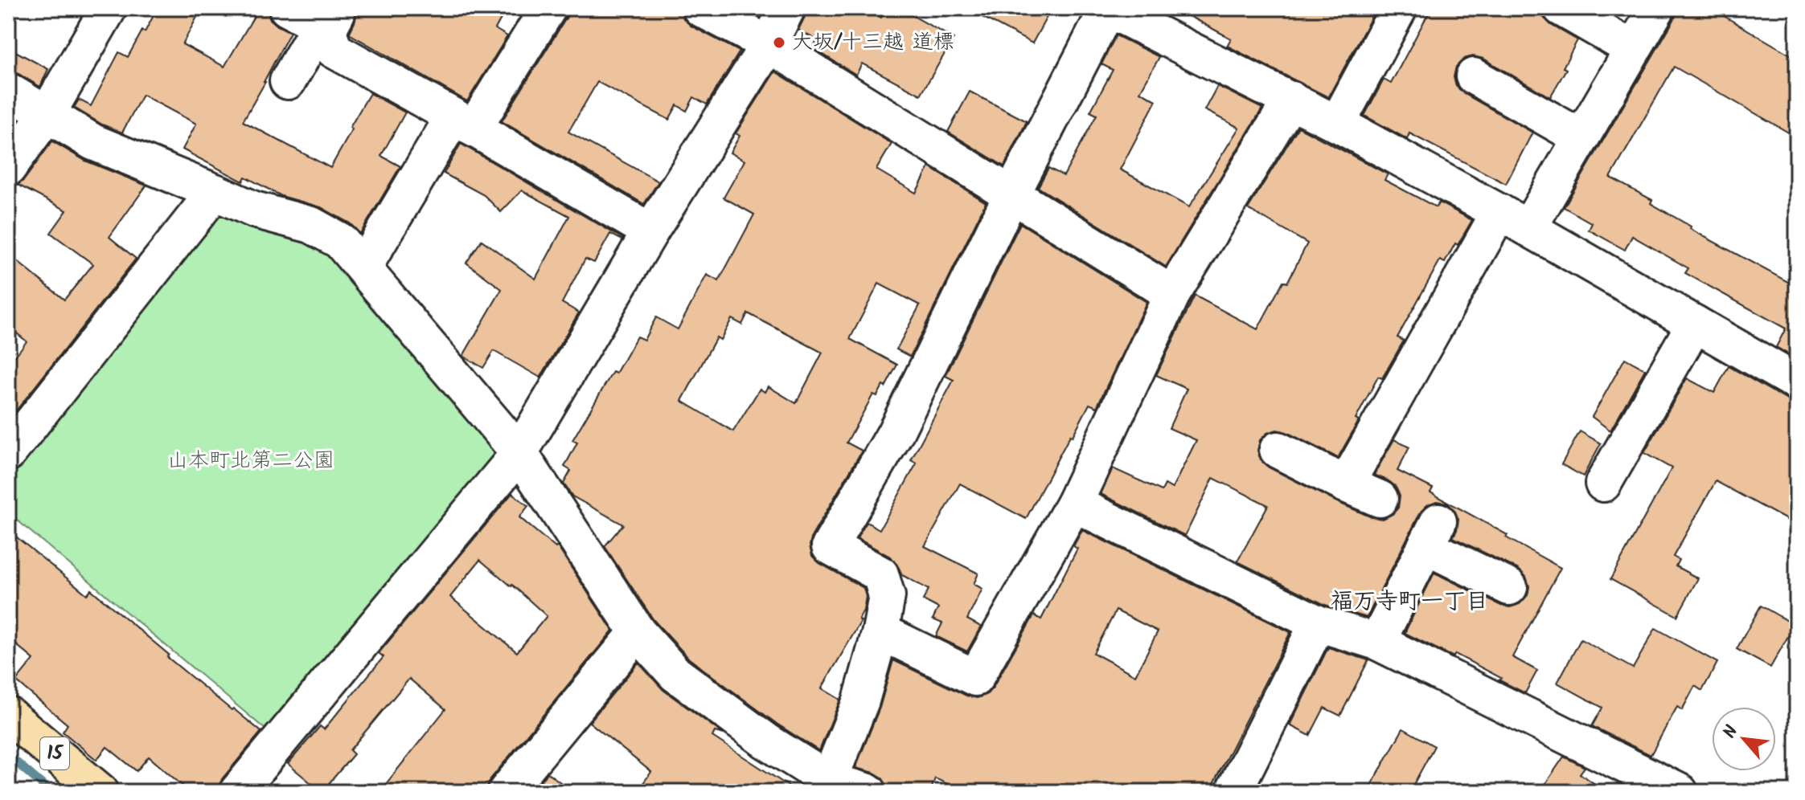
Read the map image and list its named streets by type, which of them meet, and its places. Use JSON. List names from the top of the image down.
{
  "streets": {
    "main road": ["15"]
  },
  "districts": ["福万寺町一丁目"],
  "parks": ["山本町北第二公園"],
  "places": ["大坂/十三越 道標"],
  "north": "top left"
}
